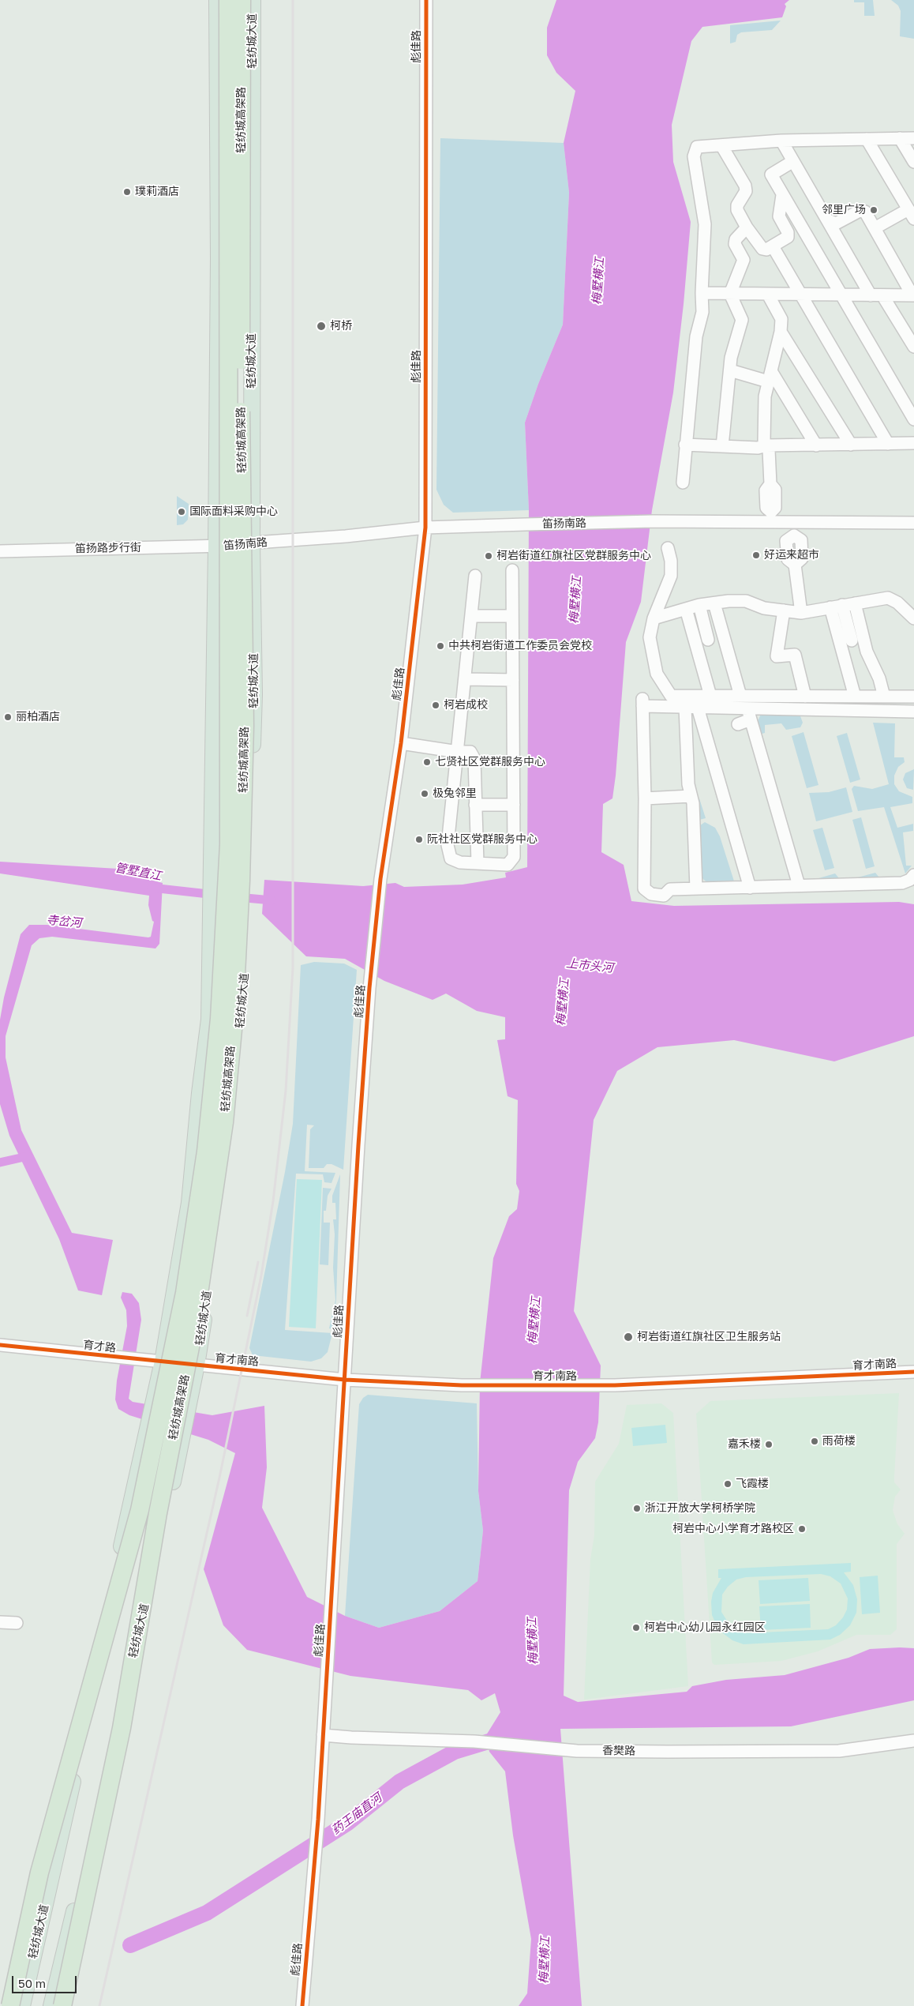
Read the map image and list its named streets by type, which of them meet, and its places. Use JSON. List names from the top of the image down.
{
  "streets": {
    "highway": ["轻纺城高架路"],
    "main road": ["轻纺城大道"],
    "street": [
      "彪佳路",
      "笛扬南路",
      "笛扬路步行街",
      "育才路",
      "育才南路",
      "香樊路"
    ]
  },
  "crossings": [
    ["轻纺城大道", "笛扬南路"],
    ["轻纺城大道", "笛扬路步行街"],
    ["轻纺城大道", "育才路"],
    ["轻纺城大道", "育才南路"],
    ["彪佳路", "笛扬南路"],
    ["彪佳路", "育才南路"],
    ["彪佳路", "香樊路"],
    ["笛扬南路", "笛扬路步行街"],
    ["育才路", "育才南路"]
  ],
  "water": [
    "梅墅横江",
    "管墅直江",
    "寺岔河",
    "上市头河",
    "药王庙直河"
  ],
  "places": [
    "璞莉酒店",
    "邻里广场",
    "柯桥",
    "国际面料采购中心",
    "好运来超市",
    "柯岩街道红旗社区党群服务中心",
    "中共柯岩街道工作委员会党校",
    "柯岩成校",
    "丽柏酒店",
    "七贤社区党群服务中心",
    "极兔邻里",
    "阮社社区党群服务中心",
    "柯岩街道红旗社区卫生服务站",
    "雨荷楼",
    "嘉禾楼",
    "飞霞楼",
    "浙江开放大学柯桥学院",
    "柯岩中心小学育才路校区",
    "柯岩中心幼儿园永红园区"
  ],
  "scale_bar": "50 m"
}
